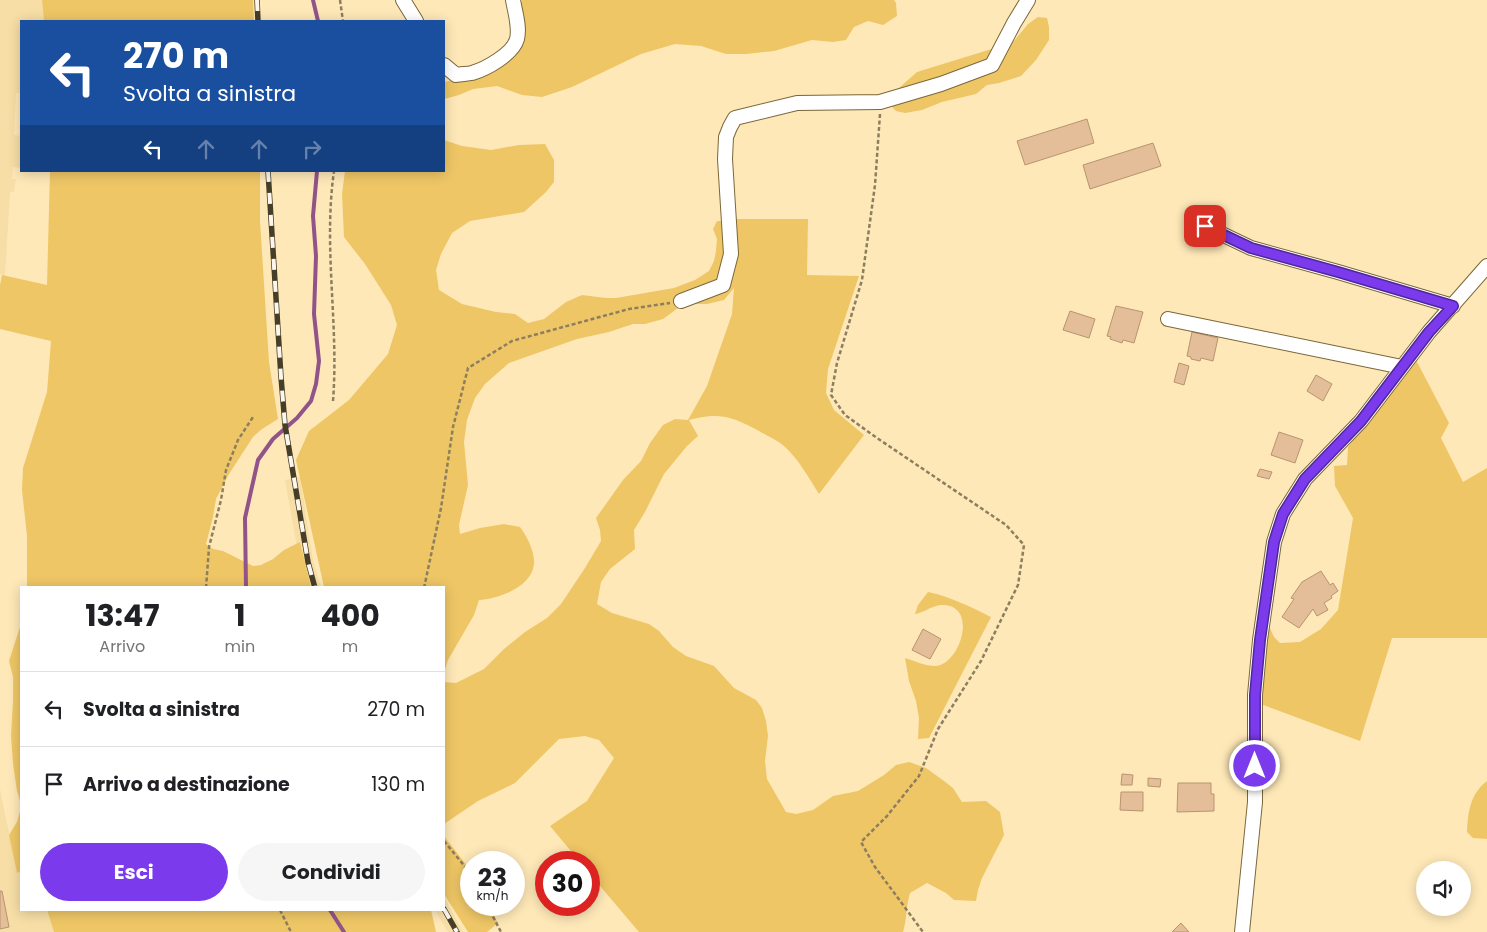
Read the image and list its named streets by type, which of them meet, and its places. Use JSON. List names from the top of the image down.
{
  "page": {
    "turn": ["270 m", "Svolta a sinistra"],
    "eta": [
      "13:47",
      "Arrivo",
      "1",
      "min",
      "400",
      "m"
    ],
    "list": [
      {
        "name": "Svolta a sinistra",
        "value": "270 m"
      },
      {
        "name": "Arrivo a destinazione",
        "value": "130 m"
      }
    ],
    "buttons": ["Esci", "Condividi"],
    "speed": "23 km/h",
    "limit": "30"
  }
}
